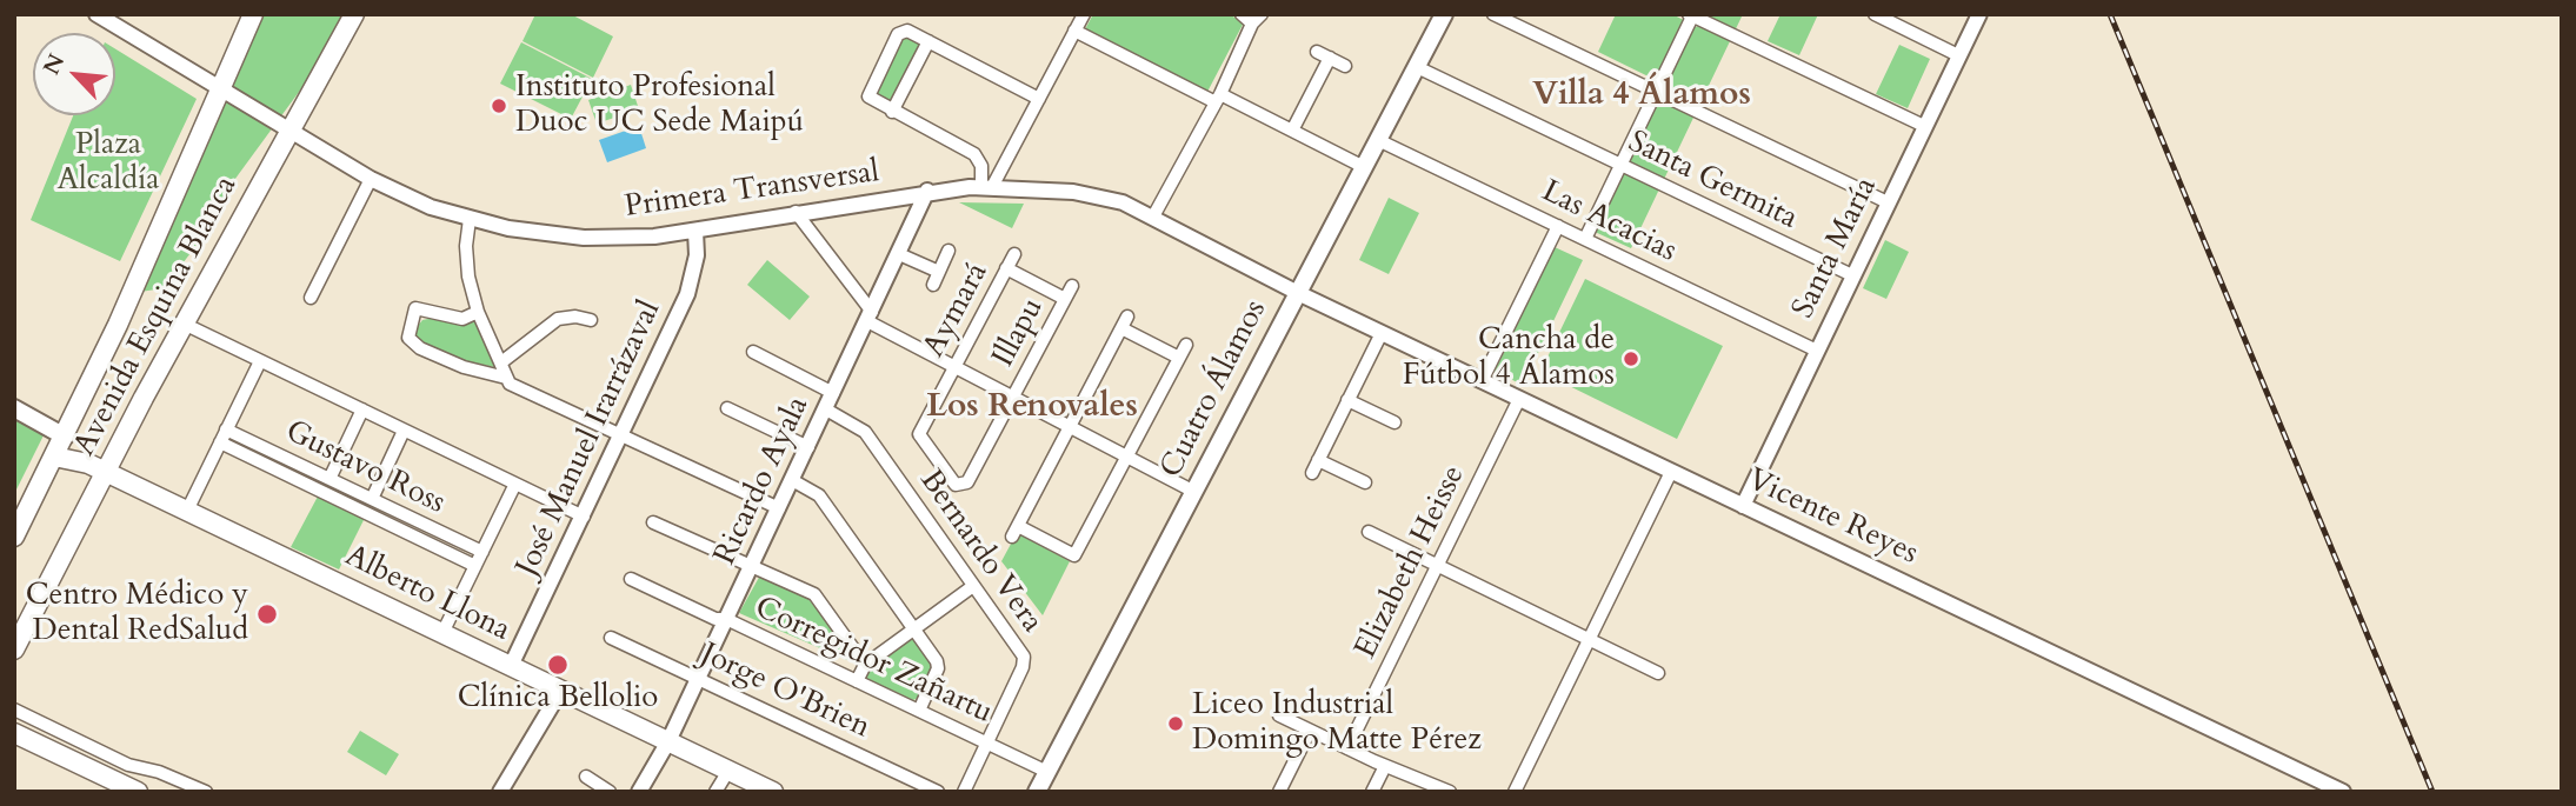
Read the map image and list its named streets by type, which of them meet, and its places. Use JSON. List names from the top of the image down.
{
  "streets": {
    "main road": ["Avenida Esquina Blanca", "Cuatro Álamos", "Alberto Llona"],
    "street": [
      "Santa Germita",
      "Primera Transversal",
      "Las Acacias",
      "Santa María",
      "Aymará",
      "Illapu",
      "José Manuel Irarrázaval",
      "Gustavo Ross",
      "Ricardo Ayala",
      "Vicente Reyes",
      "Bernardo Vera",
      "Elizabeth Heisse",
      "Corregidor Zañartu",
      "Jorge O'Brien"
    ]
  },
  "crossings": [
    ["Santa Germita", "Santa María"],
    ["Santa Germita", "Cuatro Álamos"],
    ["Primera Transversal", "Avenida Esquina Blanca"],
    ["Primera Transversal", "Cuatro Álamos"],
    ["Primera Transversal", "José Manuel Irarrázaval"],
    ["Primera Transversal", "Ricardo Ayala"],
    ["Primera Transversal", "Vicente Reyes"],
    ["Las Acacias", "Santa María"],
    ["Las Acacias", "Cuatro Álamos"],
    ["Santa María", "Vicente Reyes"],
    ["Aymará", "Illapu"],
    ["Avenida Esquina Blanca", "Alberto Llona"],
    ["Cuatro Álamos", "Vicente Reyes"],
    ["Cuatro Álamos", "Corregidor Zañartu"],
    ["José Manuel Irarrázaval", "Alberto Llona"],
    ["Ricardo Ayala", "Bernardo Vera"],
    ["Ricardo Ayala", "Alberto Llona"],
    ["Ricardo Ayala", "Corregidor Zañartu"],
    ["Ricardo Ayala", "Jorge O'Brien"],
    ["Vicente Reyes", "Elizabeth Heisse"],
    ["Bernardo Vera", "Corregidor Zañartu"]
  ],
  "districts": ["Villa 4 Álamos", "Los Renovales"],
  "parks": ["Plaza Alcaldía"],
  "places": [
    "Instituto Profesional Duoc UC Sede Maipú",
    "Cancha de Fútbol 4 Álamos",
    "Centro Médico y Dental RedSalud",
    "Clínica Bellolio",
    "Liceo Industrial Domingo Matte Pérez"
  ],
  "north": "top left"
}
